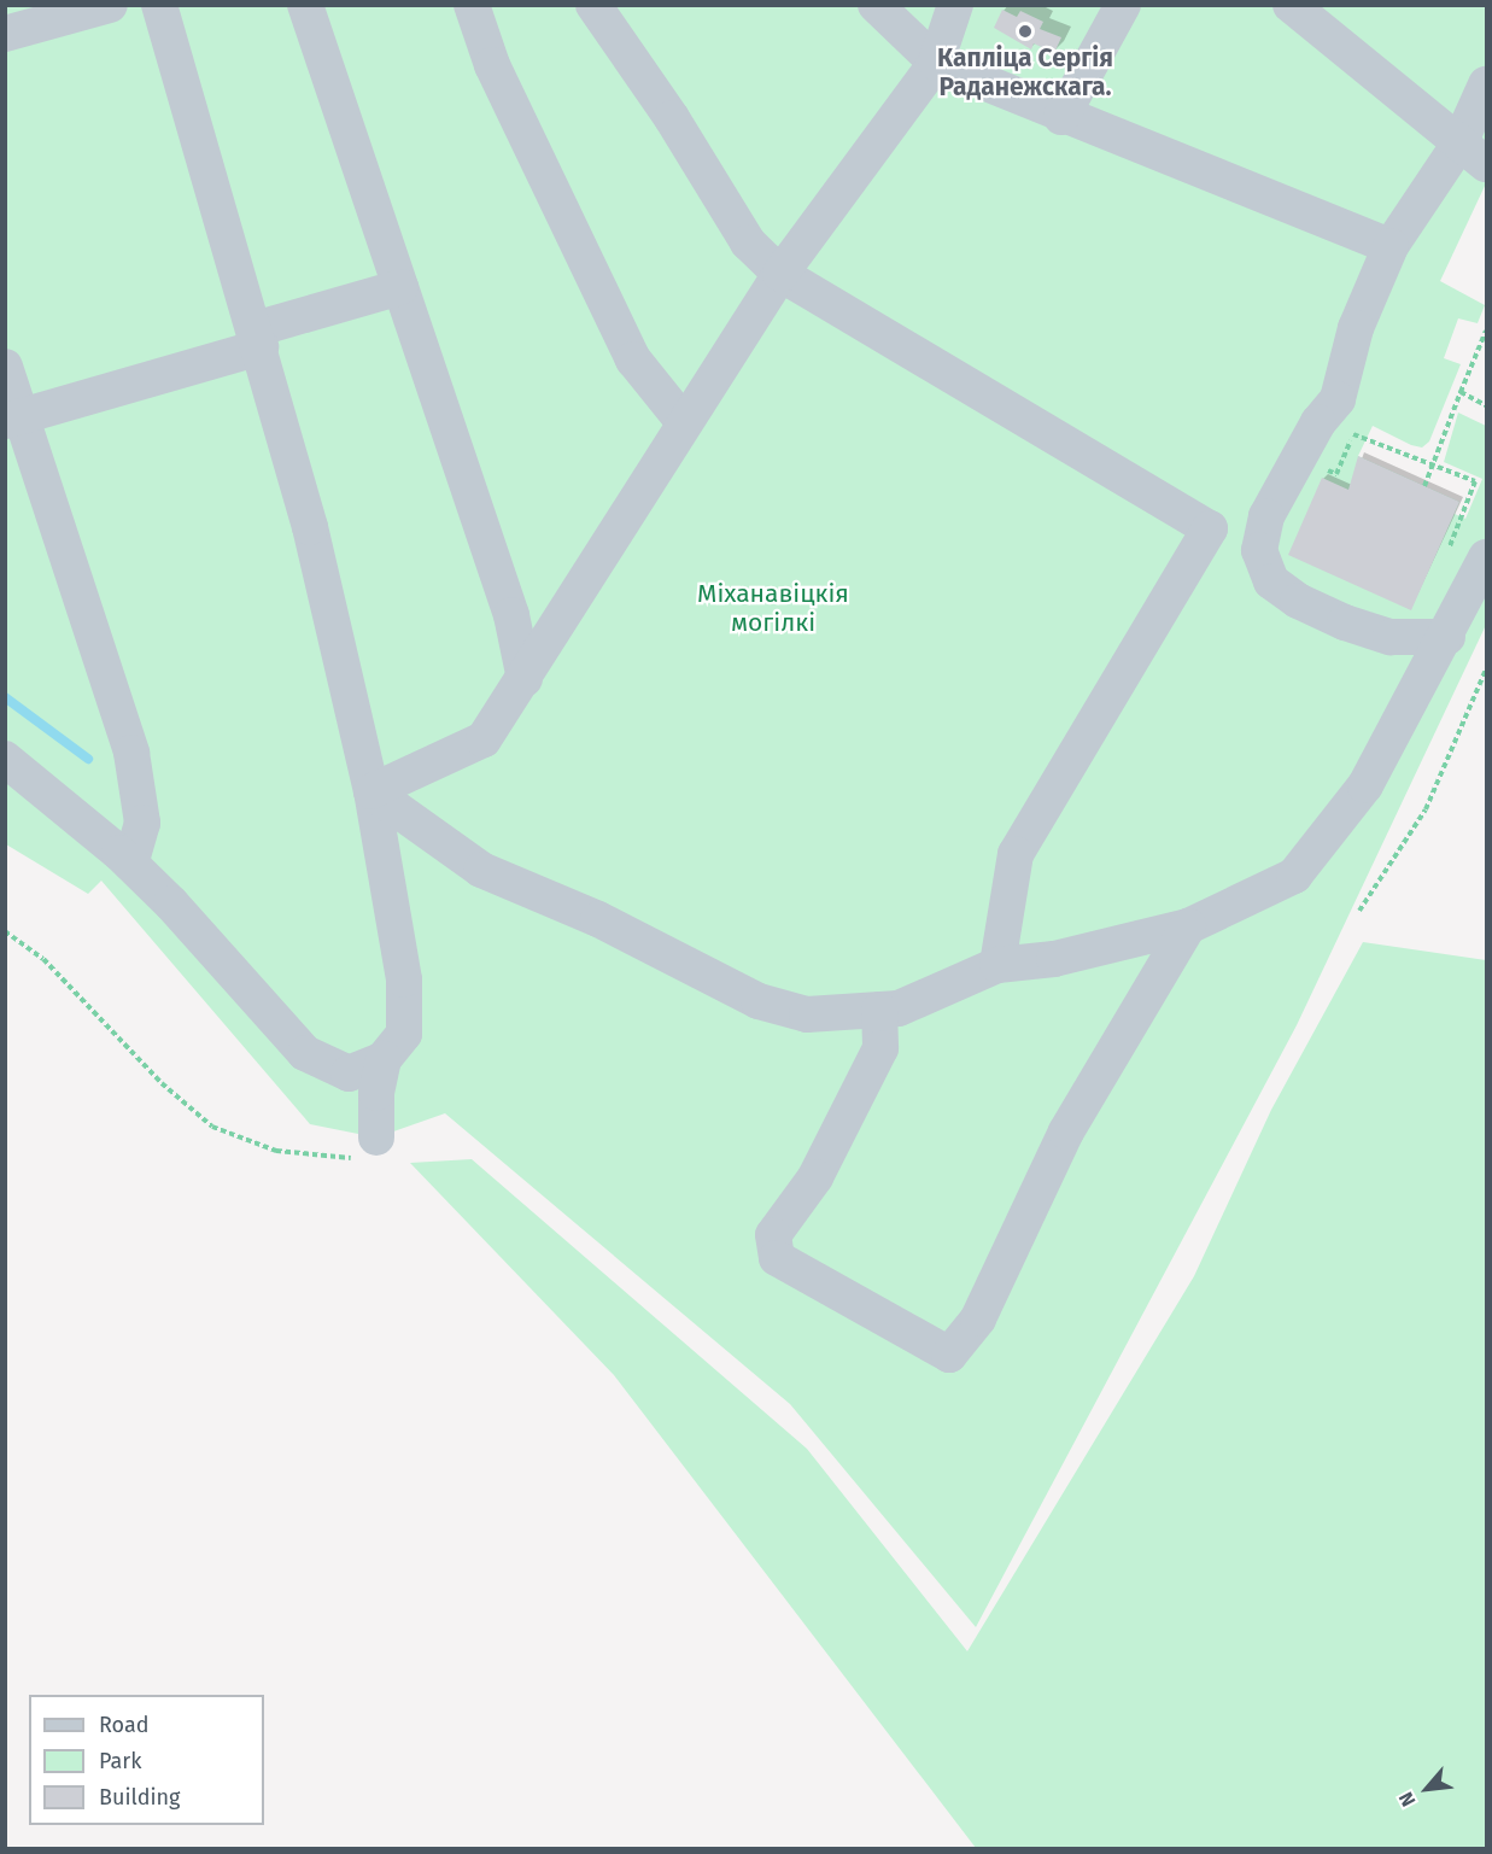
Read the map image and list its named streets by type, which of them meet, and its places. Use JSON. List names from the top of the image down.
{
  "parks": ["Міханавіцкія могілкі"],
  "places": ["Капліца Сергія Раданежскага."],
  "legend": ["Road", "Park", "Building"],
  "north": "bottom left"
}
